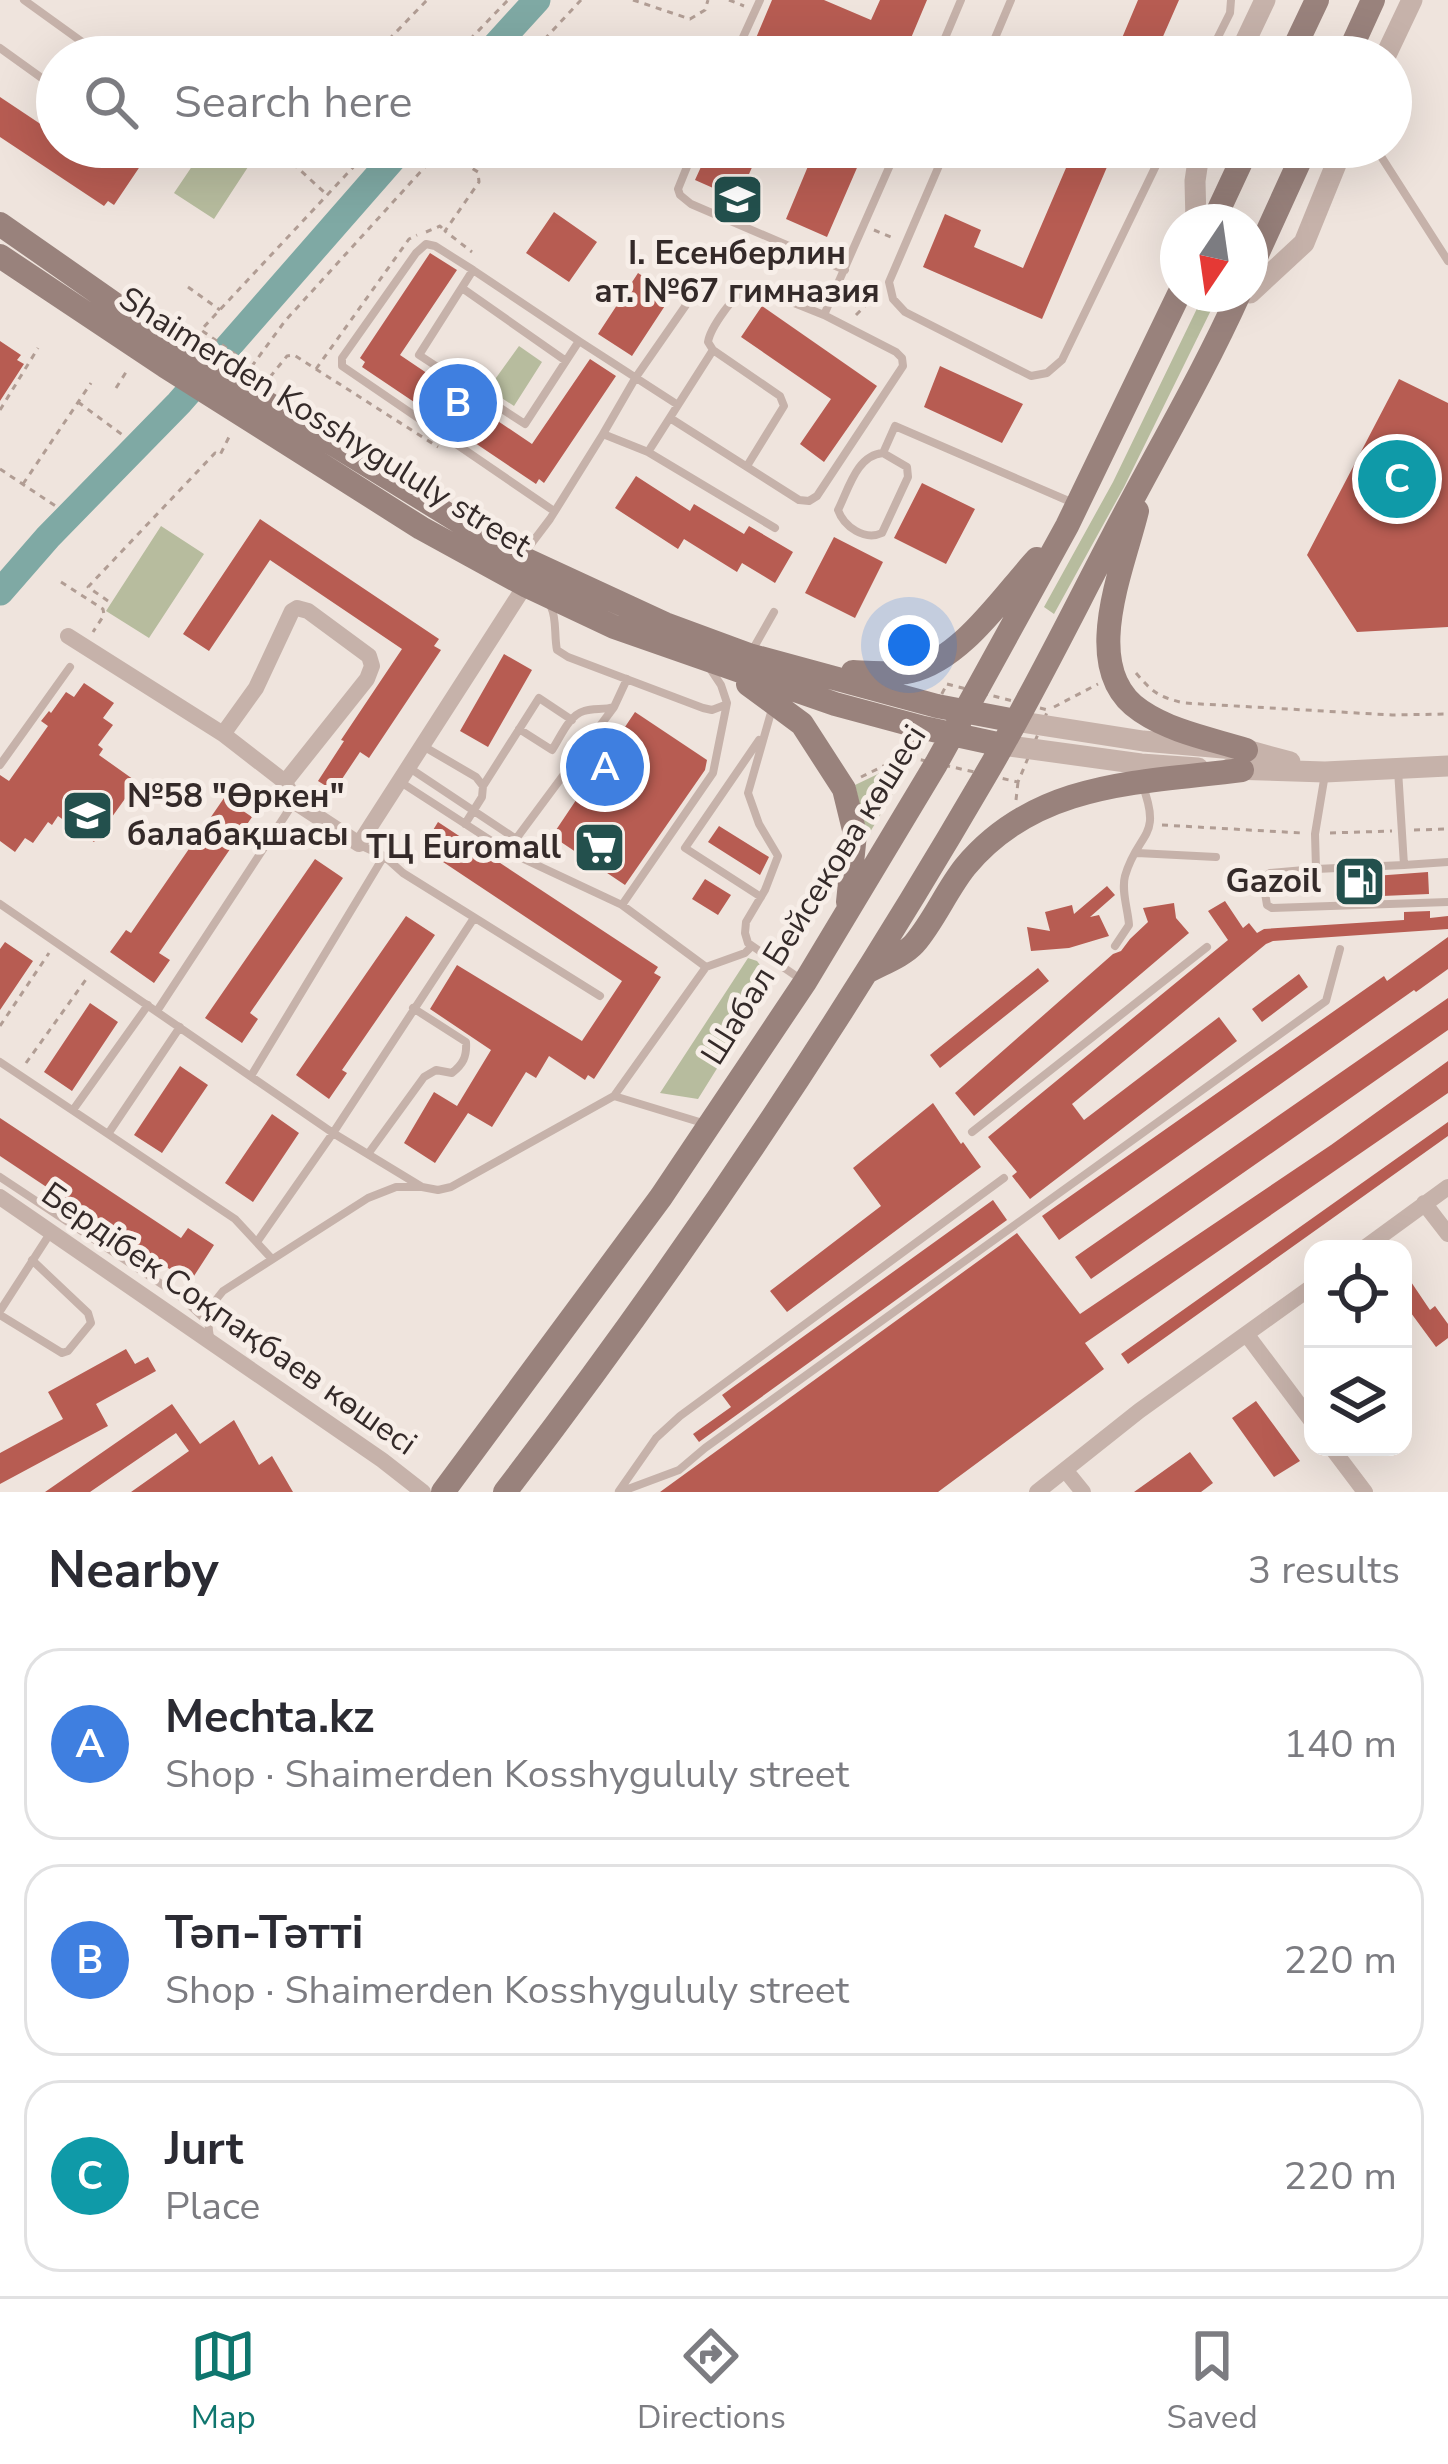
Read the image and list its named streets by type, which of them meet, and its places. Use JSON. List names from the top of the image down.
{
  "streets": {
    "main road": ["Shaimerden Kosshygululy street", "Шабал Бейсекова көшесі"],
    "street": ["Бердібек Соқпақбаев көшесі"]
  },
  "crossings": [
    ["Shaimerden Kosshygululy street", "Шабал Бейсекова көшесі"]
  ],
  "places": {
    "school or university": ["І. Есенберлин ат. №67 гимназия", "№58 \"Өркен\" балабақшасы"],
    "supermarket": ["ТЦ Euromall"],
    "fuel station": ["Gazoil"]
  },
  "north": "bottom",
  "page": {
    "search": "Search here",
    "pins": ["B", "C", "A"],
    "heading": ["Nearby", "3 results"],
    "list": [
      {
        "mark": "A",
        "name": "Mechta.kz",
        "note": "Shop · Shaimerden Kosshygululy street",
        "value": "140 m"
      },
      {
        "mark": "B",
        "name": "Тәп-Тәтті",
        "note": "Shop · Shaimerden Kosshygululy street",
        "value": "220 m"
      },
      {
        "mark": "C",
        "name": "Jurt",
        "note": "Place",
        "value": "220 m"
      }
    ],
    "nav": ["Map", "Directions", "Saved"]
  }
}
